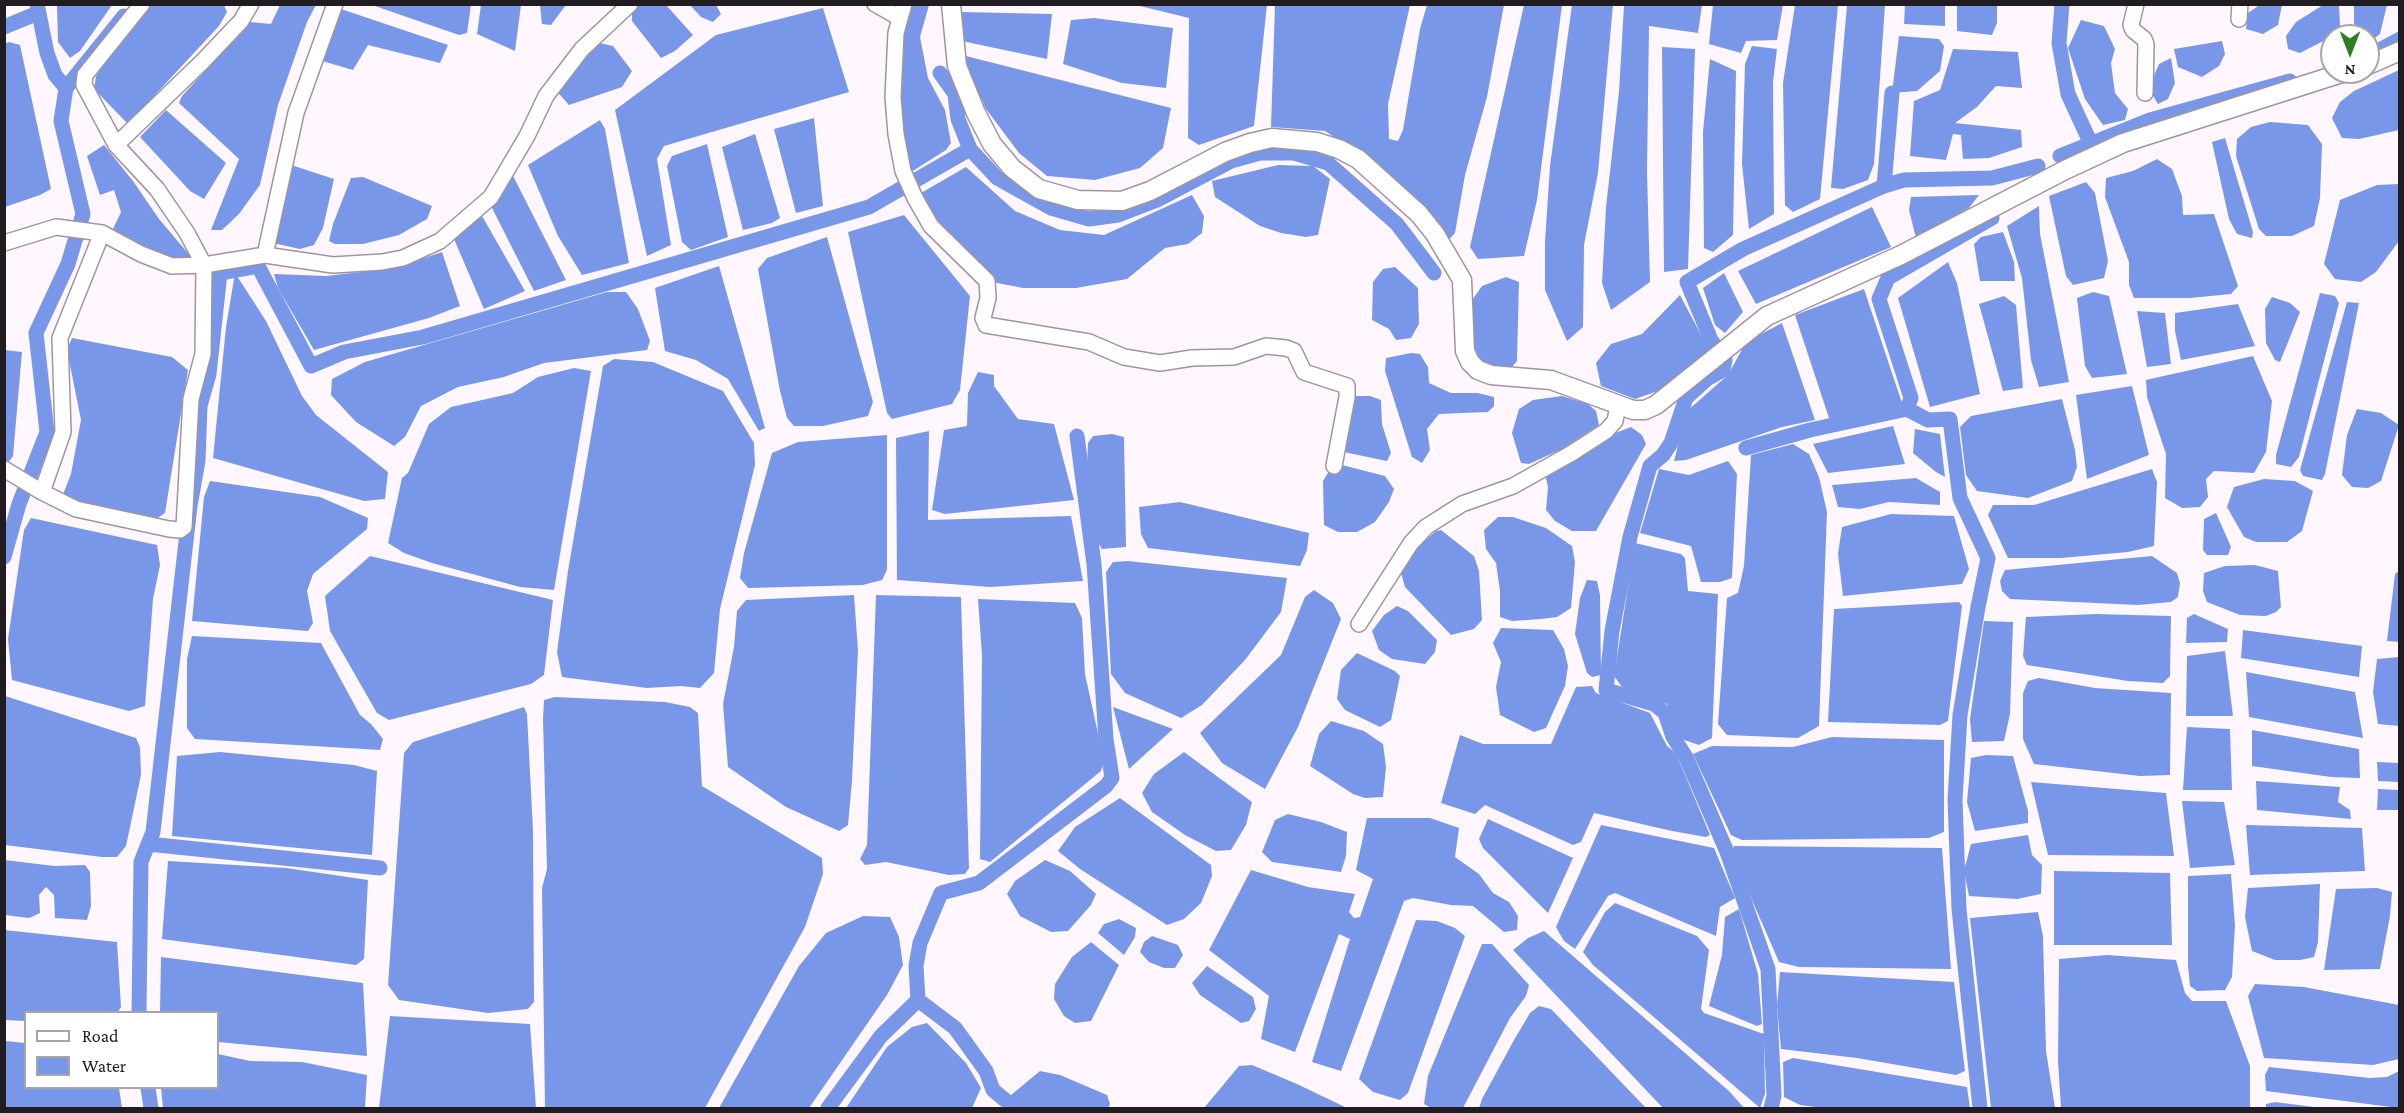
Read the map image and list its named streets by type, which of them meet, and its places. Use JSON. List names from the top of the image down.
{
  "legend": ["Road", "Water"],
  "north": "bottom"
}
